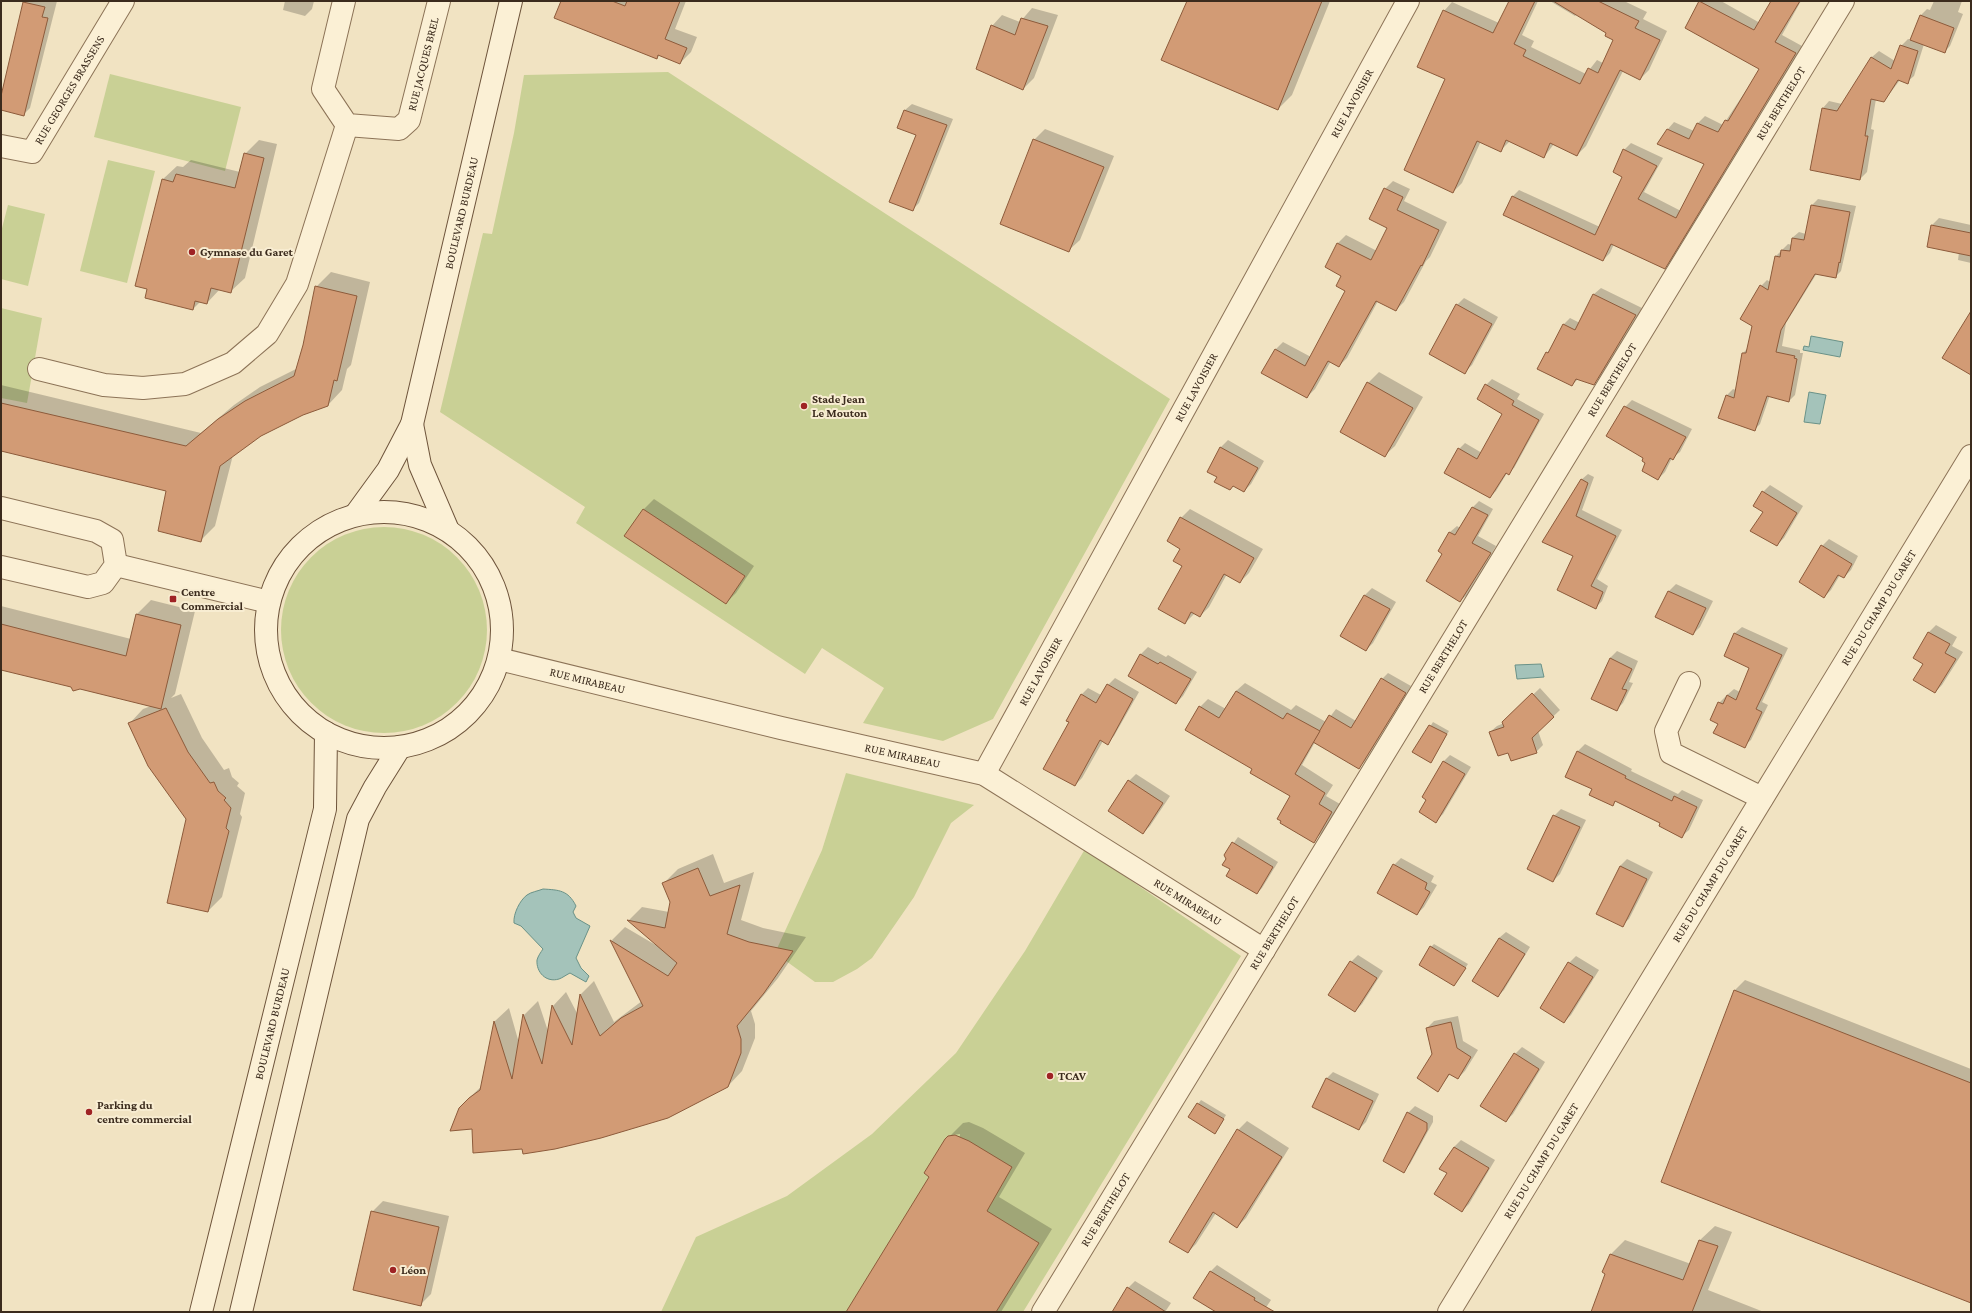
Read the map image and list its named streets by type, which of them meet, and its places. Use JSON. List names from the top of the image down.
{
  "streets": {
    "street": [
      "RUE JACQUES BREL",
      "RUE GEORGES BRASSENS",
      "RUE LAVOISIER",
      "RUE BERTHELOT",
      "BOULEVARD BURDEAU",
      "RUE DU CHAMP DU GARET",
      "RUE MIRABEAU"
    ]
  },
  "crossings": [
    ["RUE LAVOISIER", "RUE MIRABEAU"],
    ["RUE BERTHELOT", "RUE MIRABEAU"]
  ],
  "places": {
    "other": [
      "Gymnase du Garet",
      "Stade Jean Le Mouton",
      "TCAV",
      "Parking du centre commercial",
      "Léon"
    ],
    "transit": ["Centre Commercial"]
  }
}
